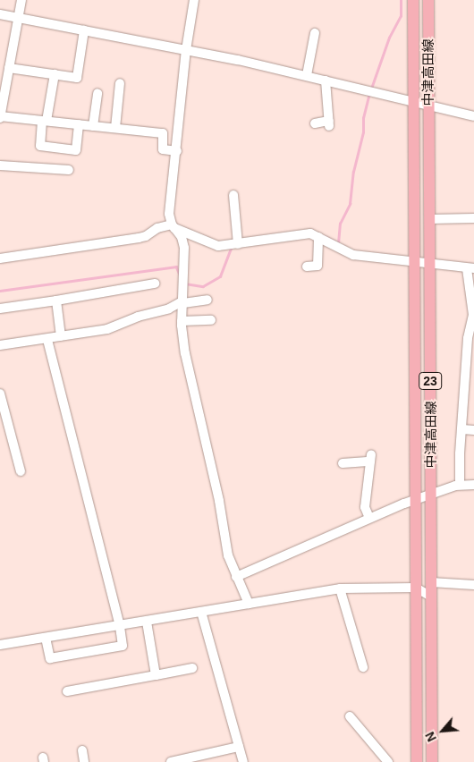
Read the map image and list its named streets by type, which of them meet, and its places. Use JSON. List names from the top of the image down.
{
  "streets": {
    "main road": ["中津高田線", "23"]
  },
  "north": "bottom left"
}
